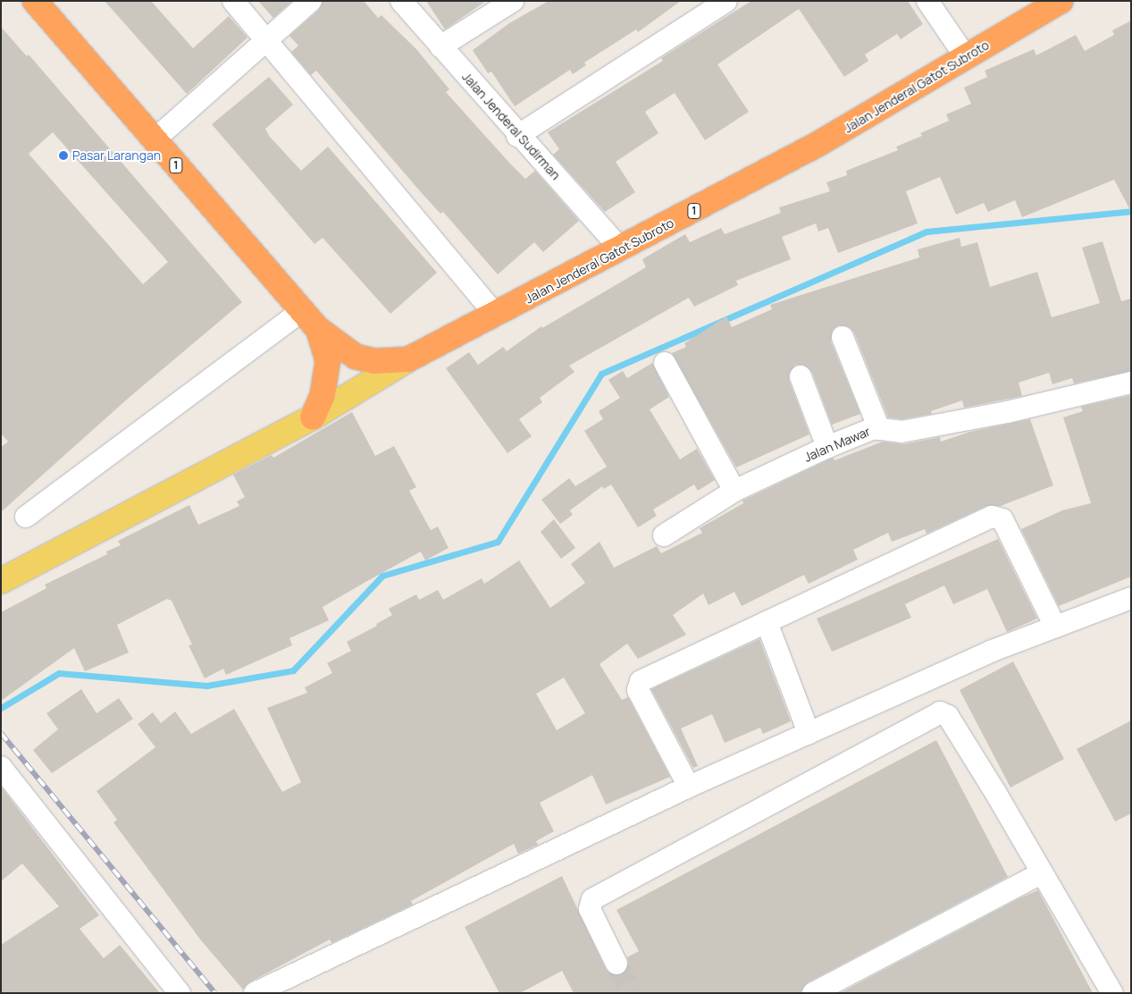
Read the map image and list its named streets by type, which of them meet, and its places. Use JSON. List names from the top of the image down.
{
  "streets": {
    "highway": ["Jalan Jenderal Gatot Subroto", "1"],
    "street": ["Jalan Jenderal Sudirman", "Jalan Mawar"]
  },
  "crossings": [
    ["Jalan Jenderal Gatot Subroto", "Jalan Jenderal Sudirman"],
    ["Jalan Jenderal Gatot Subroto", "1"]
  ],
  "places": ["Pasar Larangan"]
}
